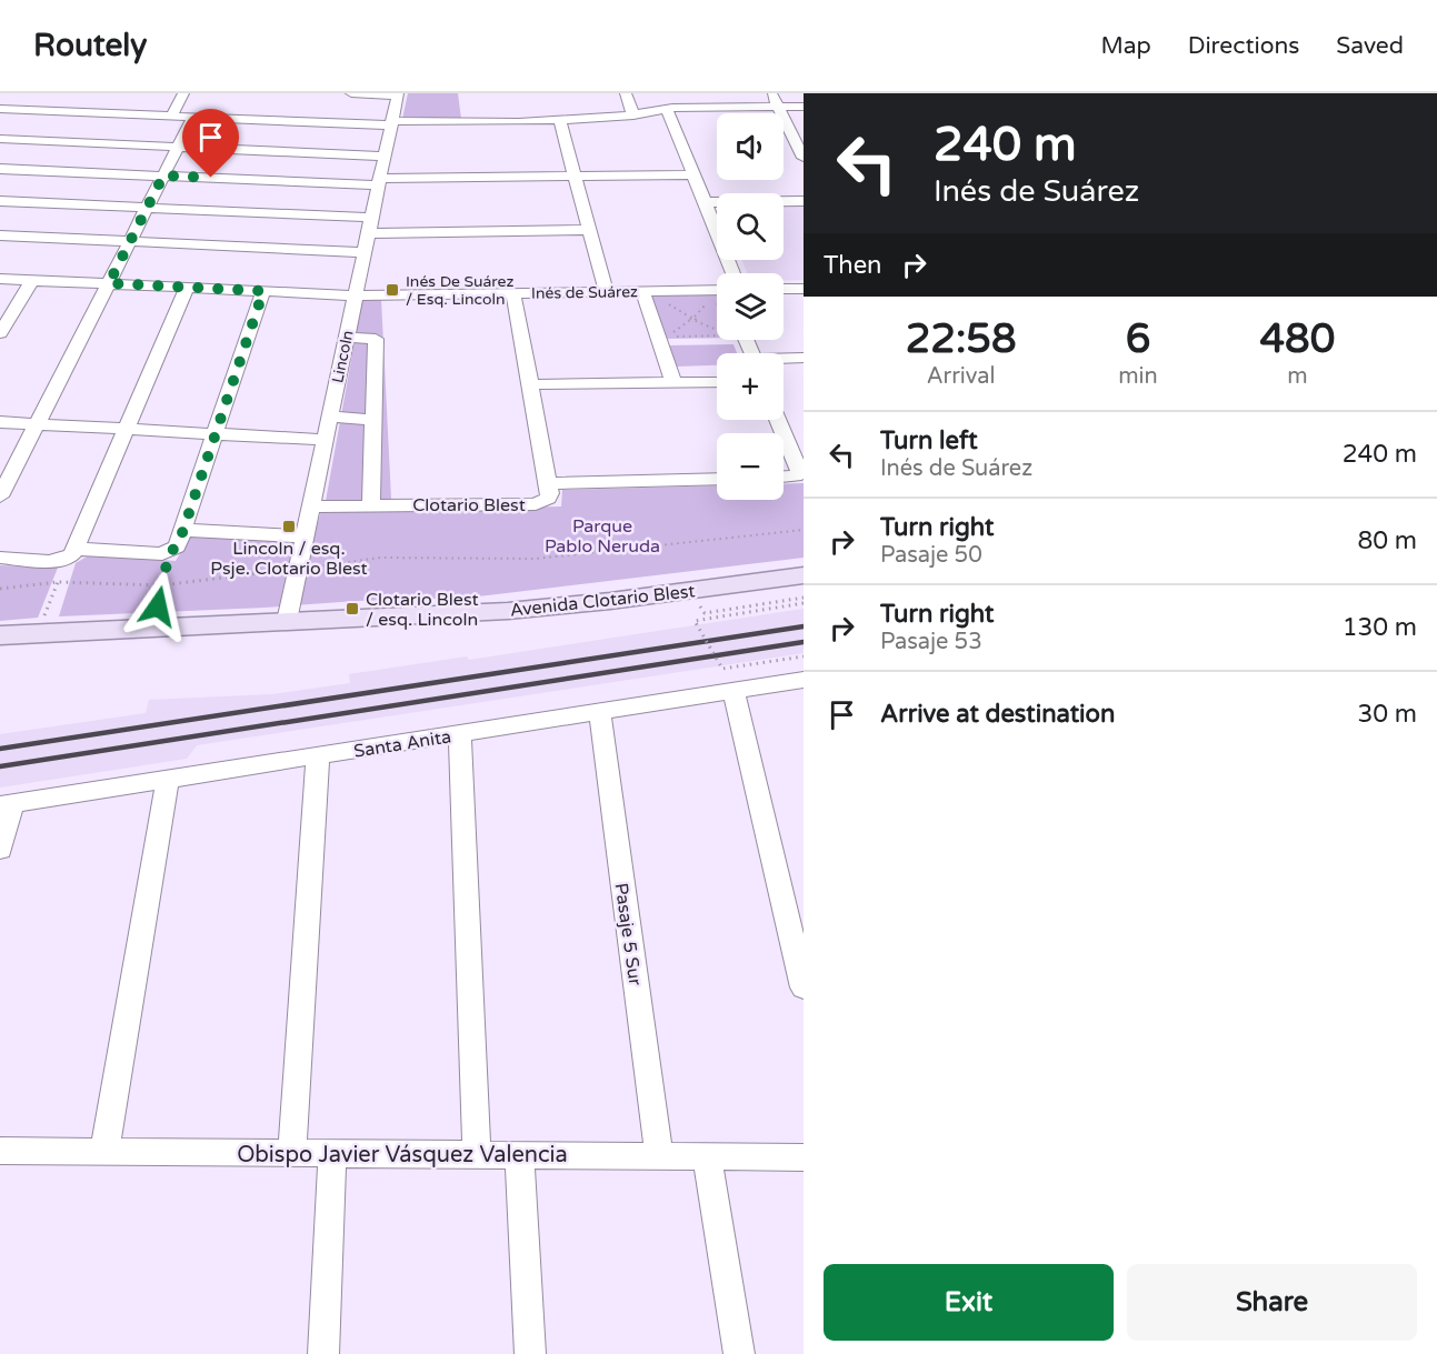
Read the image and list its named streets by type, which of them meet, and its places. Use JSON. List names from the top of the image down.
{
  "streets": {
    "main road": ["Avenida Clotario Blest"],
    "street": [
      "Inés de Suárez",
      "Lincoln",
      "Clotario Blest",
      "Santa Anita",
      "Pasaje 5 Sur",
      "Obispo Javier Vásquez Valencia"
    ]
  },
  "crossings": [
    ["Inés de Suárez", "Lincoln"],
    ["Lincoln", "Clotario Blest"],
    ["Lincoln", "Avenida Clotario Blest"],
    ["Santa Anita", "Pasaje 5 Sur"],
    ["Pasaje 5 Sur", "Obispo Javier Vásquez Valencia"]
  ],
  "parks": ["Parque Pablo Neruda"],
  "places": {
    "transit": ["Inés De Suárez / Esq. Lincoln", "Lincoln / esq. Psje. Clotario Blest", "Clotario Blest / esq. Lincoln"]
  },
  "page": {
    "header": "Routely",
    "nav": ["Map", "Directions", "Saved"],
    "turn": ["240 m", "Inés de Suárez"],
    "map_buttons": ["+", "−"],
    "then": "Then",
    "eta": [
      "22:58",
      "Arrival",
      "6",
      "min",
      "480",
      "m"
    ],
    "list": [
      {
        "name": "Turn left",
        "note": "Inés de Suárez",
        "value": "240 m"
      },
      {
        "name": "Turn right",
        "note": "Pasaje 50",
        "value": "80 m"
      },
      {
        "name": "Turn right",
        "note": "Pasaje 53",
        "value": "130 m"
      },
      {
        "name": "Arrive at destination",
        "value": "30 m"
      }
    ],
    "buttons": ["Exit", "Share"]
  }
}
